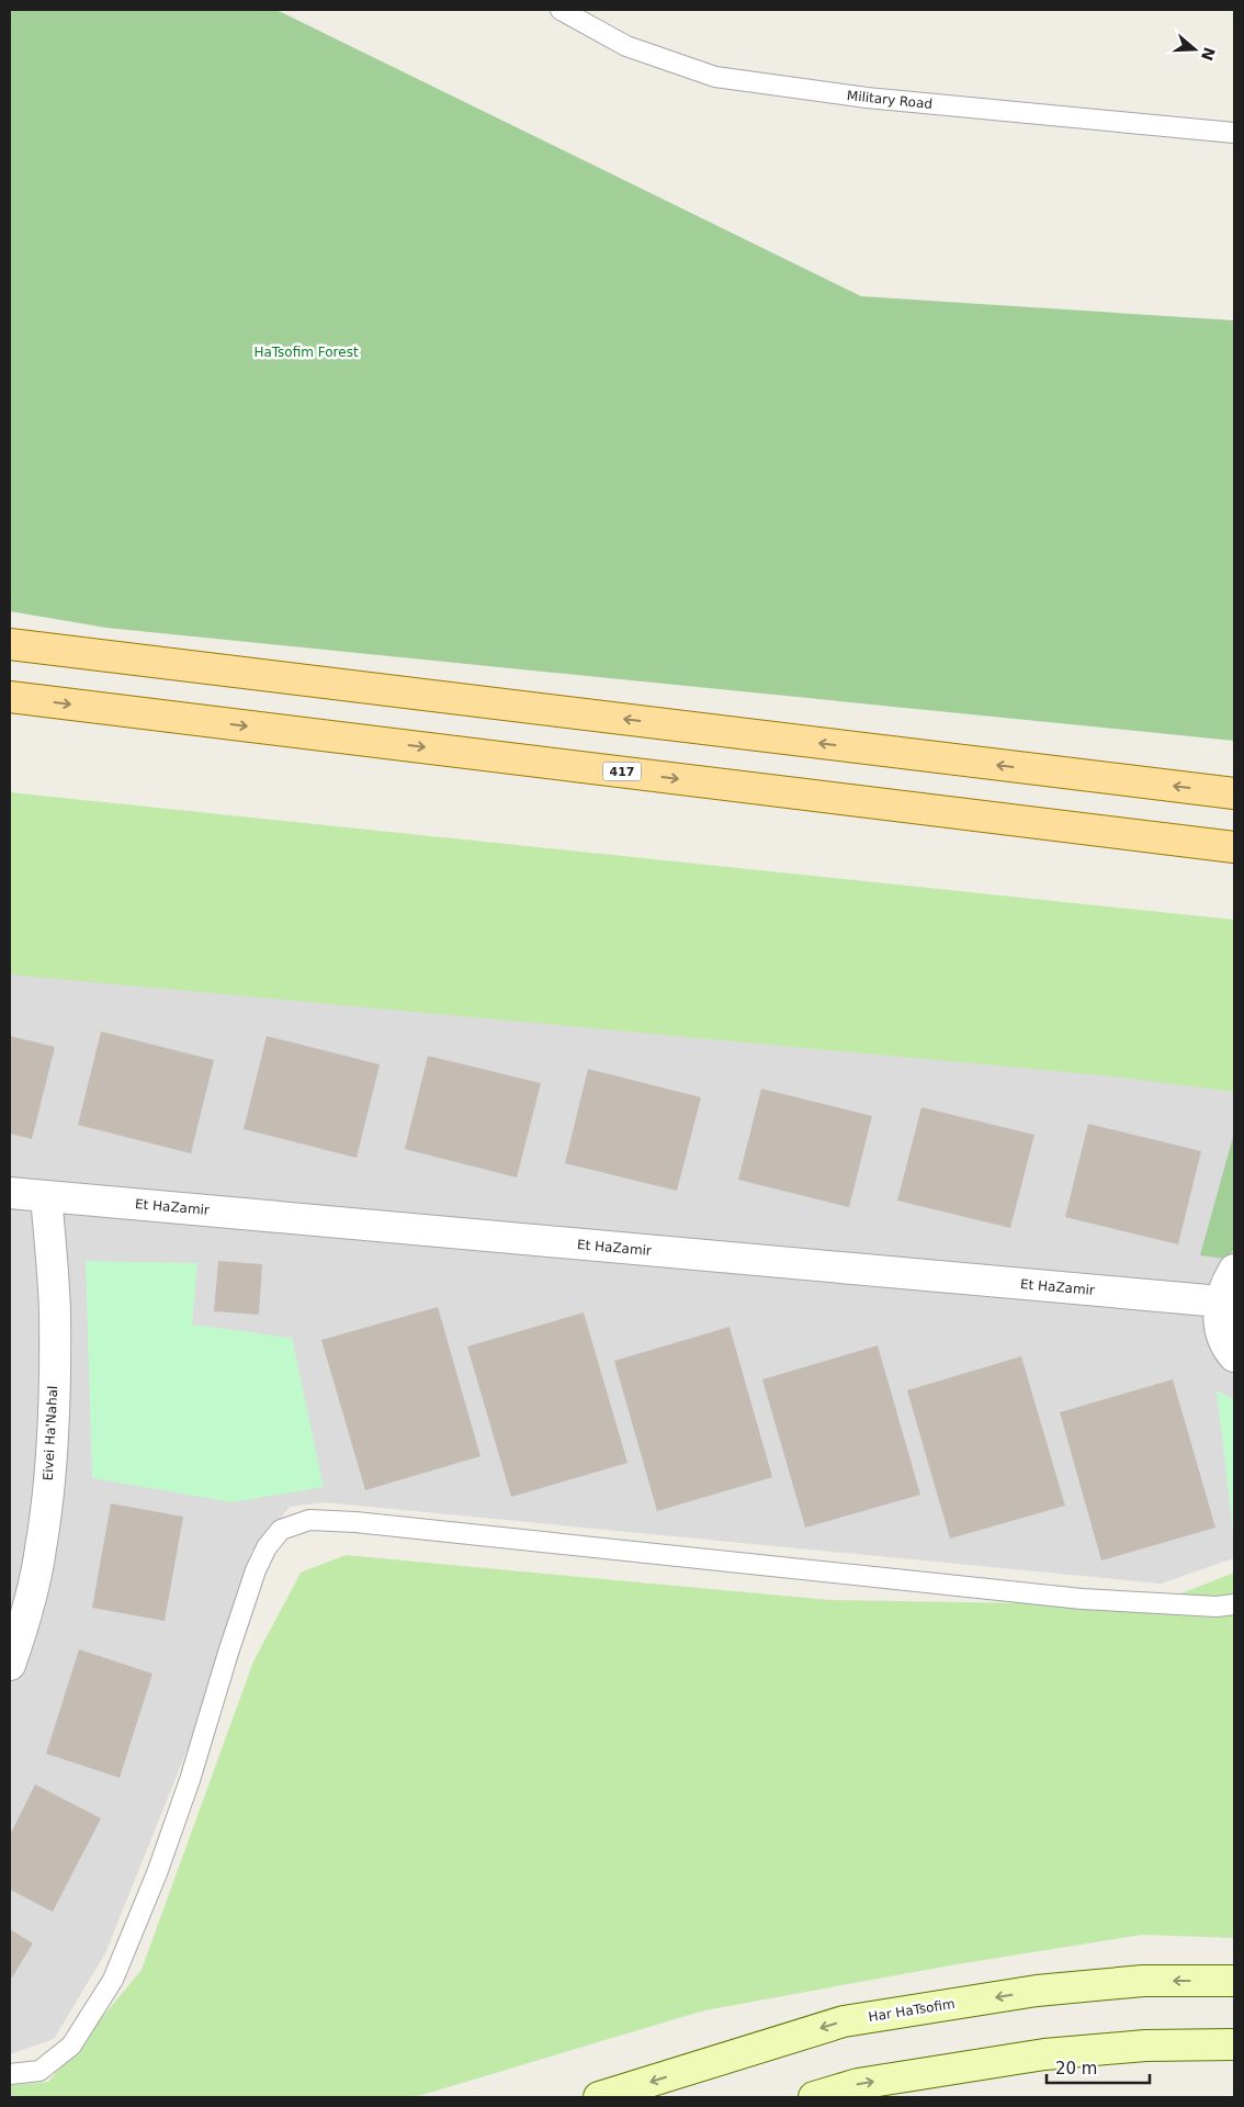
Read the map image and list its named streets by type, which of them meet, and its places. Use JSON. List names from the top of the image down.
{
  "streets": {
    "main road": ["417", "Har HaTsofim"],
    "street": ["Et HaZamir", "Eivei Ha'Nahal"],
    "lane": ["Military Road"]
  },
  "crossings": [
    ["Et HaZamir", "Eivei Ha'Nahal"]
  ],
  "parks": ["HaTsofim Forest"],
  "scale_bar": "20 m",
  "north": "right"
}
